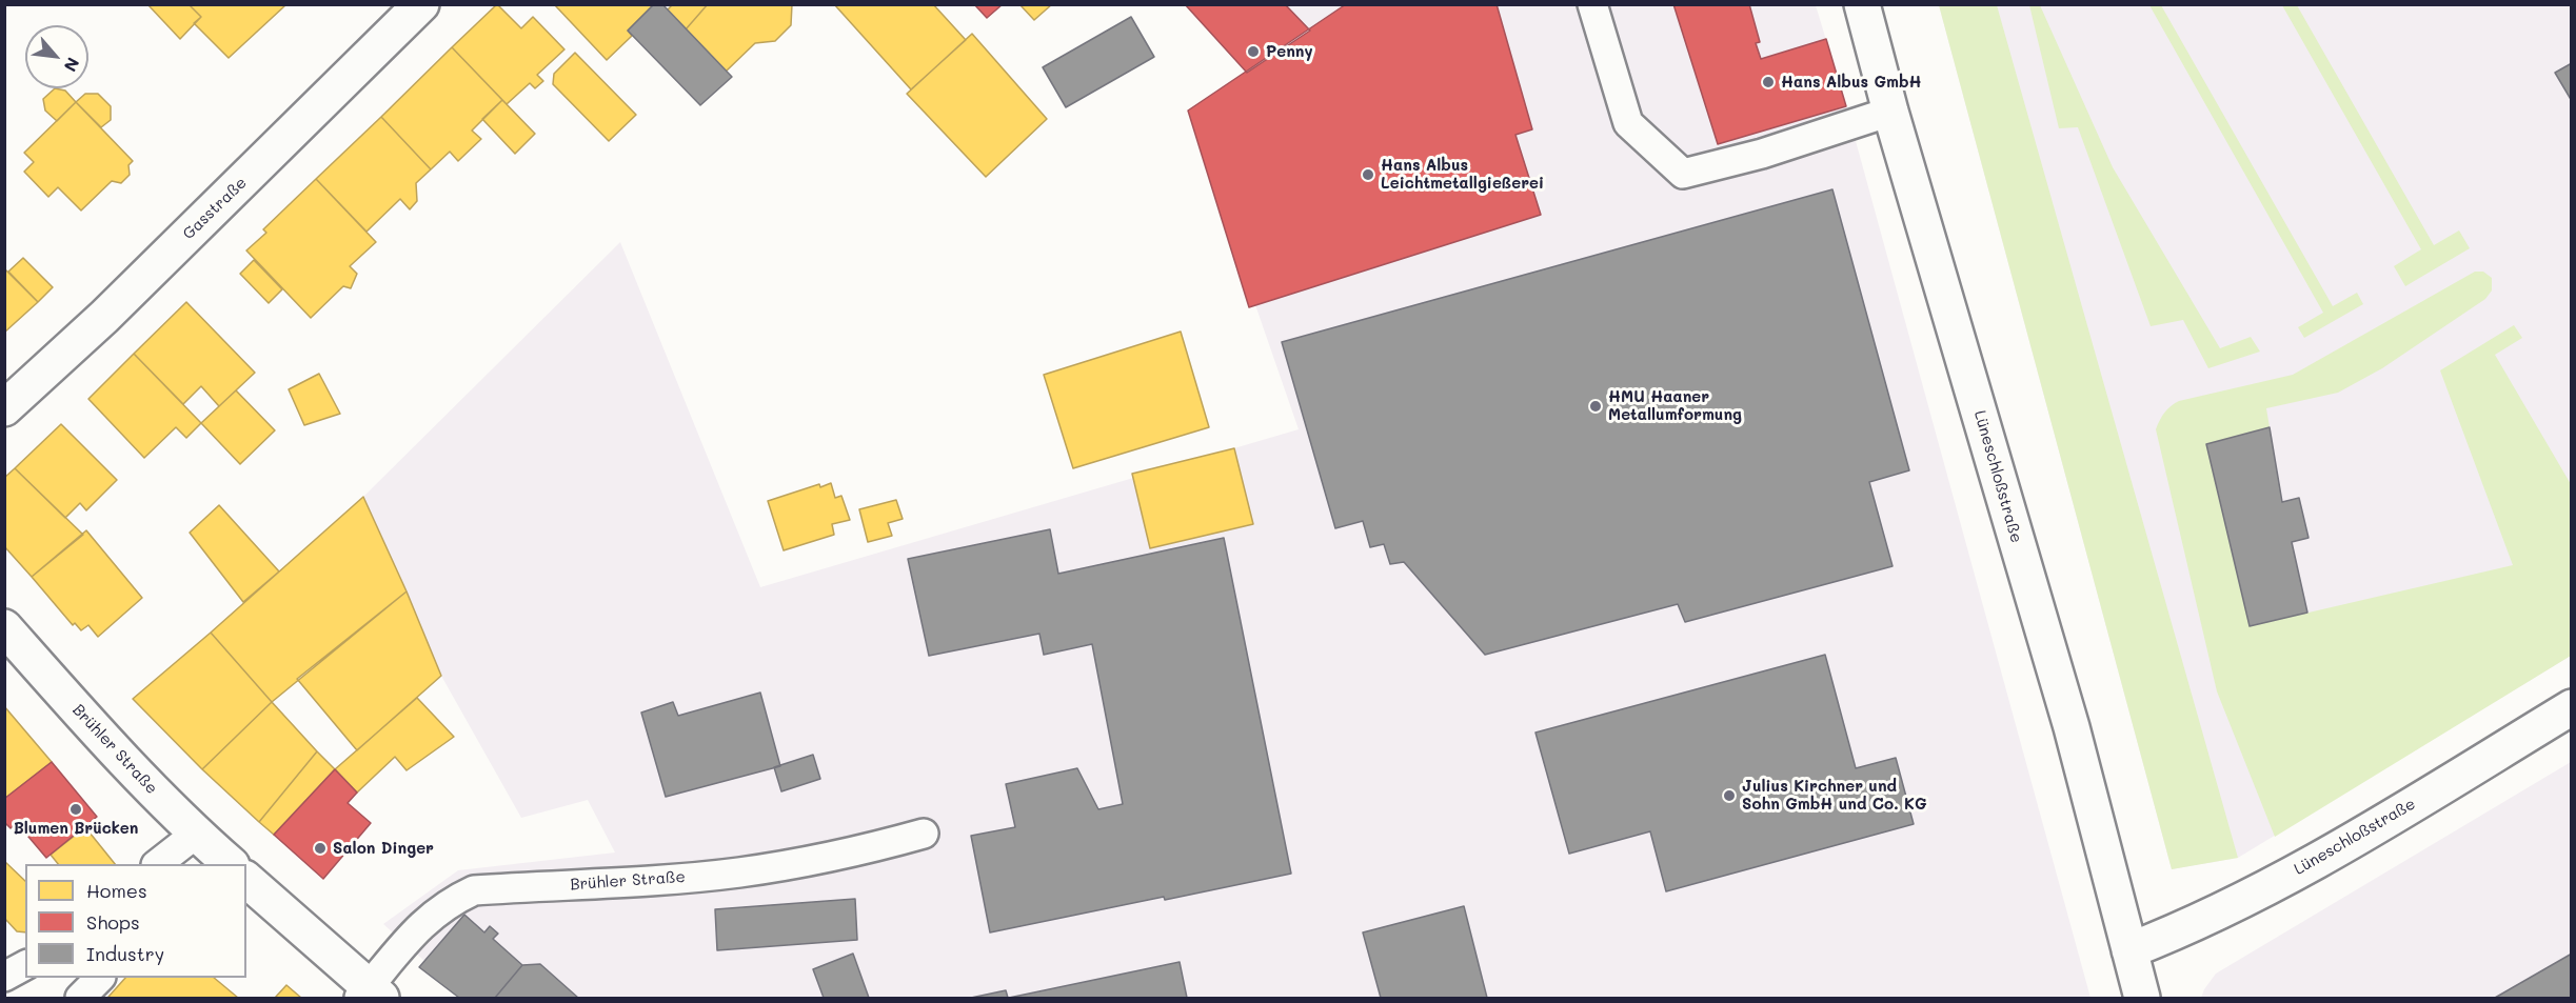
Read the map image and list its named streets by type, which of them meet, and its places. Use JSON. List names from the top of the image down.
{
  "streets": {
    "street": ["Gasstraße", "Lüneschloßstraße", "Brühler Straße"]
  },
  "places": [
    "Penny",
    "Hans Albus GmbH",
    "Hans Albus Leichtmetallgießerei",
    "HMU Haaner Metallumformung",
    "Julius Kirchner und Sohn GmbH und Co. KG",
    "Blumen Brücken",
    "Salon Dinger"
  ],
  "legend": ["Homes", "Shops", "Industry"],
  "north": "bottom right"
}
